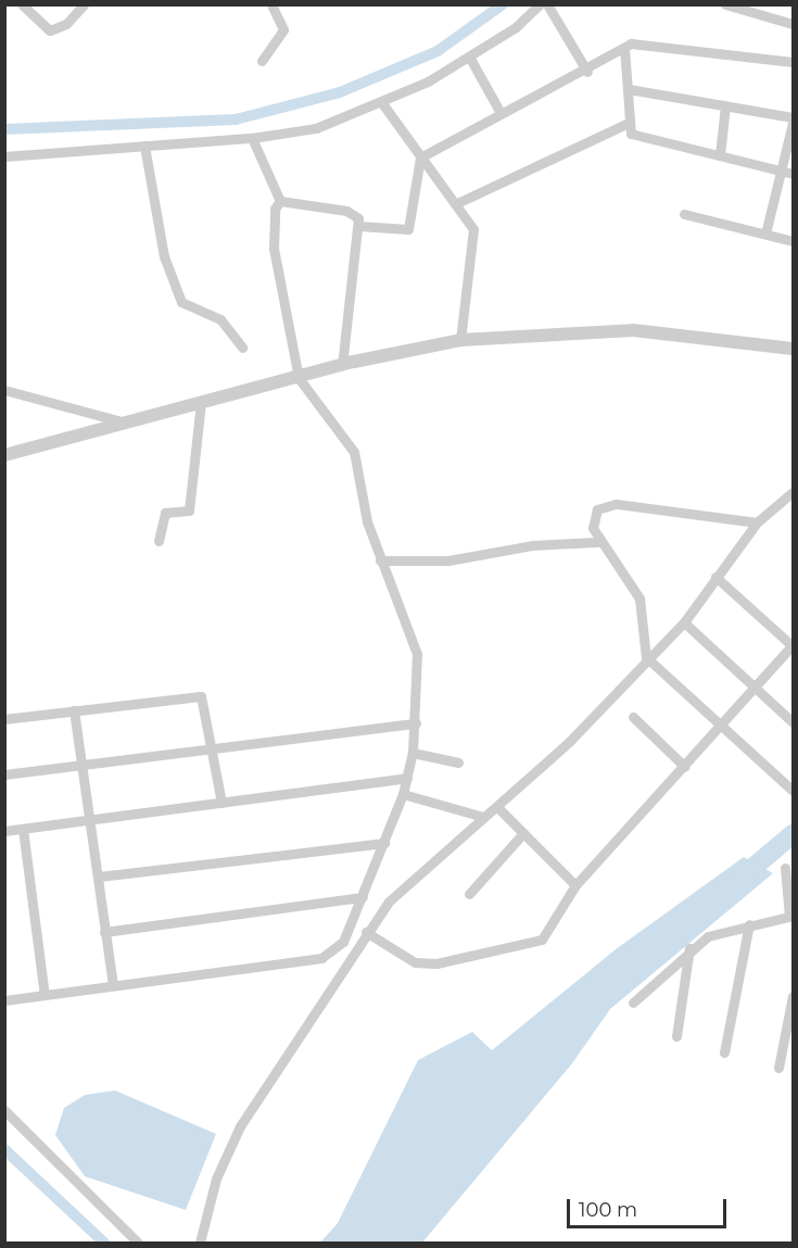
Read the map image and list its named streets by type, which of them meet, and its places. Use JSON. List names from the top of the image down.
{
  "scale_bar": "100 m"
}
